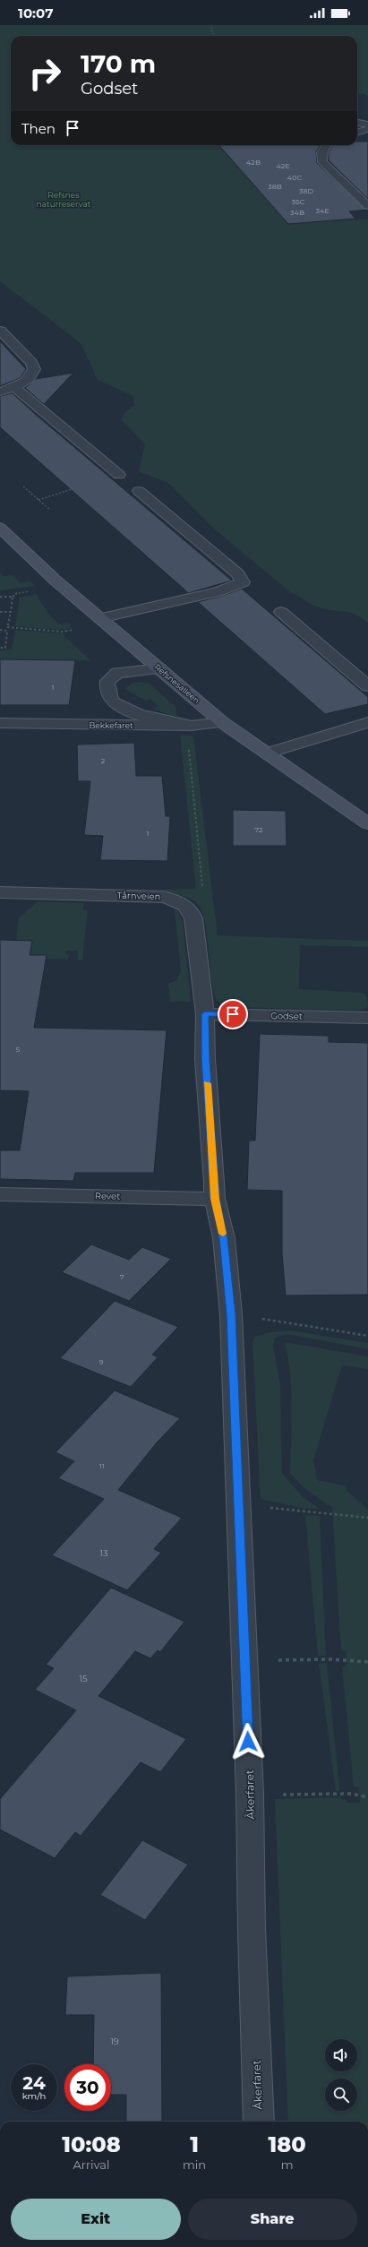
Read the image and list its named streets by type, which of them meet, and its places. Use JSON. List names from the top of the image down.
{
  "streets": {
    "street": [
      "Refsnesalleen",
      "Bekkefaret",
      "Tårnveien",
      "Godset",
      "Revet",
      "Åkerfaret"
    ]
  },
  "crossings": [
    ["Refsnesalleen", "Bekkefaret"],
    ["Godset", "Åkerfaret"],
    ["Revet", "Åkerfaret"]
  ],
  "parks": ["Refsnes naturreservat"],
  "house_numbers": [
    "42B",
    "42E",
    "40C",
    "38B",
    "38D",
    "36C",
    "34E",
    "34B",
    "1",
    "2",
    "72",
    "1",
    "5",
    "7",
    "9",
    "11",
    "13",
    "15",
    "19"
  ],
  "page": {
    "status": "10:07",
    "turn": ["170 m", "Godset"],
    "then": "Then",
    "speed": "24 km/h",
    "limit": "30",
    "eta": [
      "10:08",
      "Arrival",
      "1",
      "min",
      "180",
      "m"
    ],
    "buttons": ["Exit", "Share"]
  }
}
